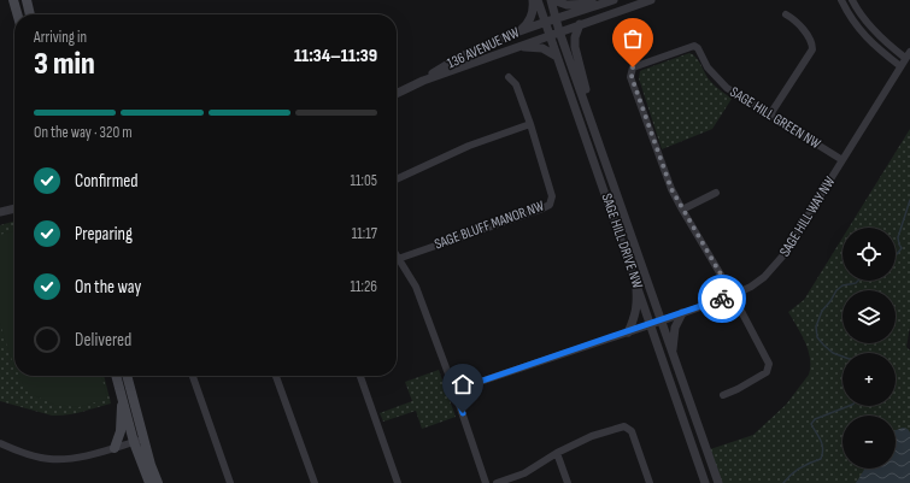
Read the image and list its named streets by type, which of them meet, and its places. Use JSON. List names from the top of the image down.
{
  "streets": {
    "street": [
      "136 AVENUE NW",
      "SAGE HILL GREEN NW",
      "SAGE HILL WAY NW",
      "SAGE BLUFF MANOR NW",
      "SAGE HILL DRIVE NW"
    ]
  },
  "crossings": [
    ["136 AVENUE NW", "SAGE HILL DRIVE NW"],
    ["SAGE HILL GREEN NW", "SAGE HILL WAY NW"],
    ["SAGE HILL WAY NW", "SAGE HILL DRIVE NW"]
  ],
  "page": {
    "heading": ["3 min", "Arriving in", "11:34–11:39"],
    "bar": "On the way · 320 m",
    "list": [
      ["Confirmed", "11:05"],
      ["Preparing", "11:17"],
      ["On the way", "11:26"],
      "Delivered"
    ],
    "map_buttons": ["+", "−"]
  }
}
